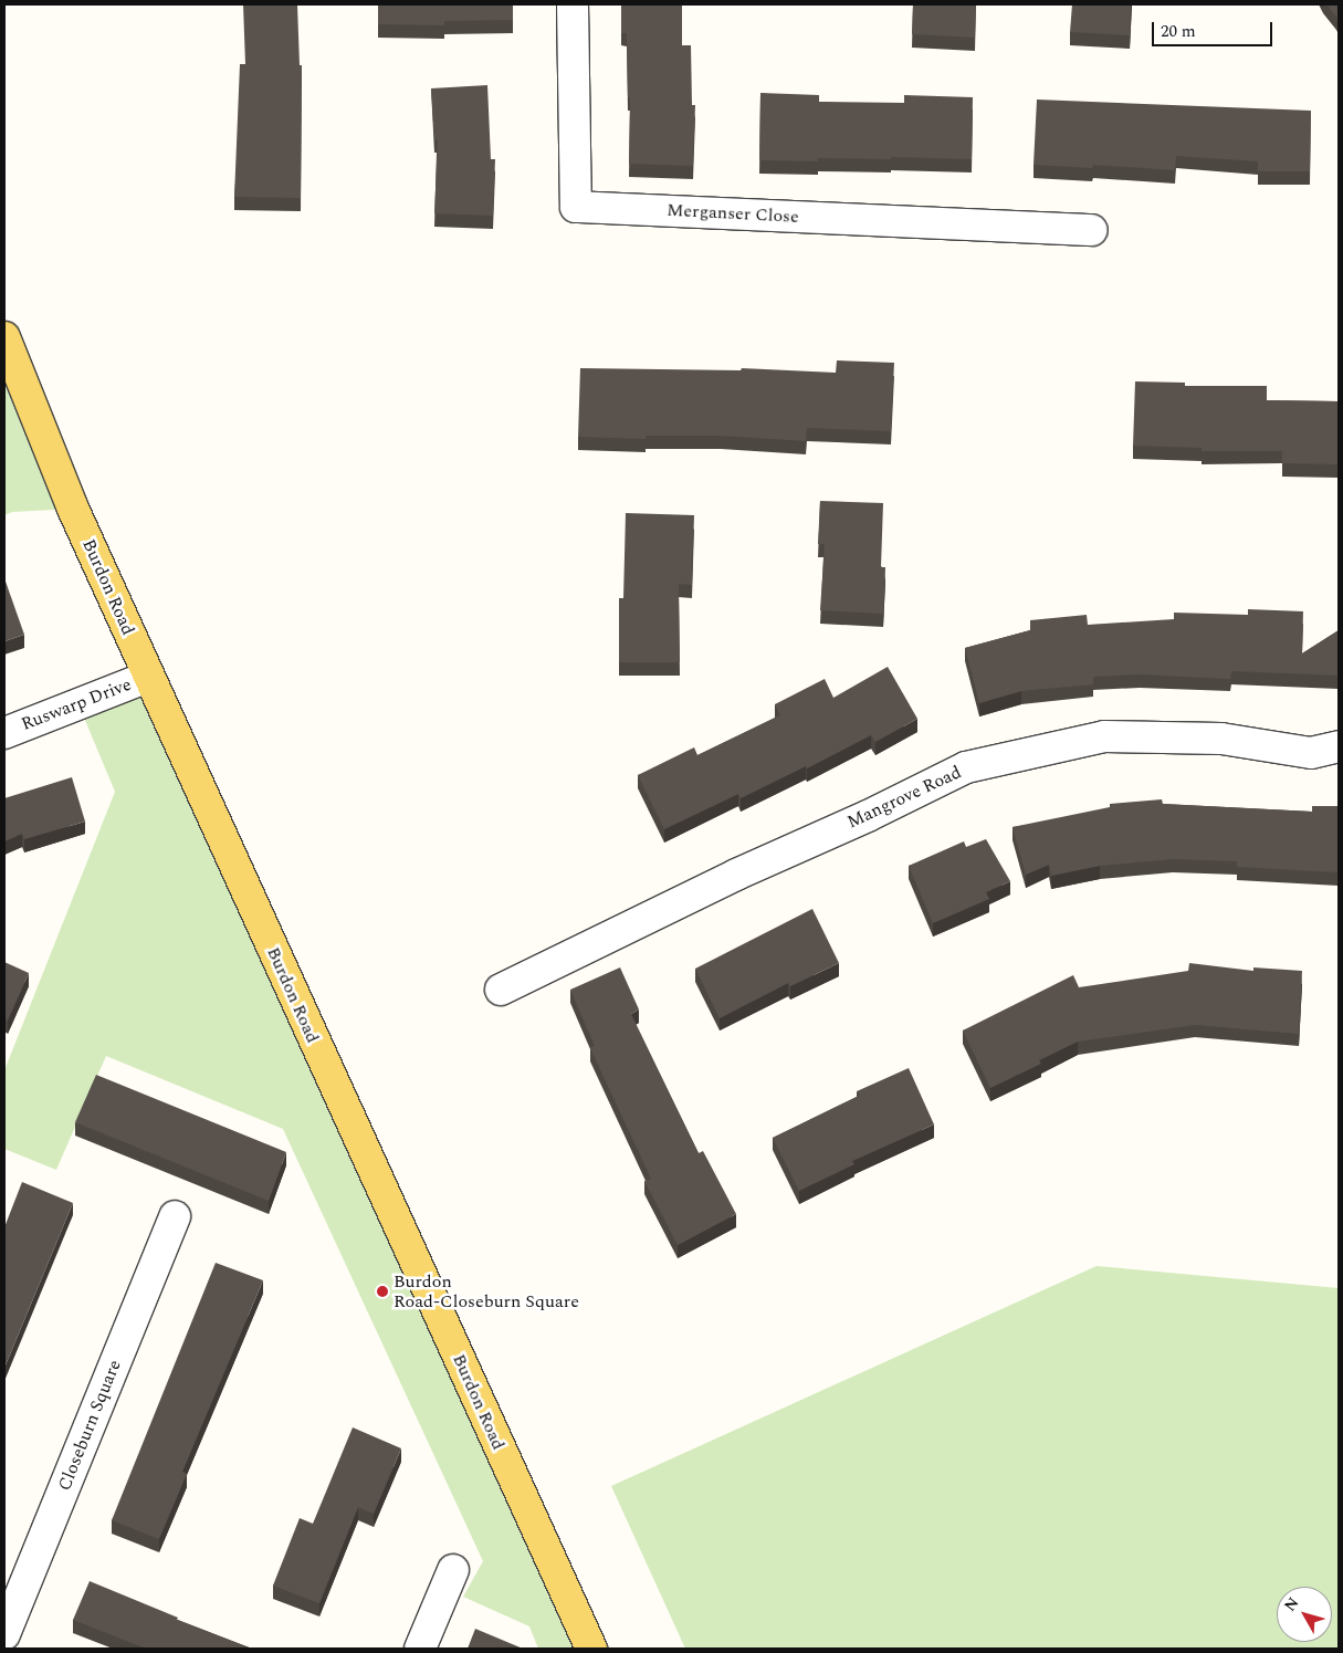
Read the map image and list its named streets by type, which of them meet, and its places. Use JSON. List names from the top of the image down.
{
  "streets": {
    "main road": ["Burdon Road"],
    "street": [
      "Merganser Close",
      "Ruswarp Drive",
      "Mangrove Road",
      "Closeburn Square"
    ]
  },
  "crossings": [
    ["Burdon Road", "Ruswarp Drive"]
  ],
  "places": ["Burdon Road-Closeburn Square"],
  "scale_bar": "20 m",
  "north": "top left"
}
